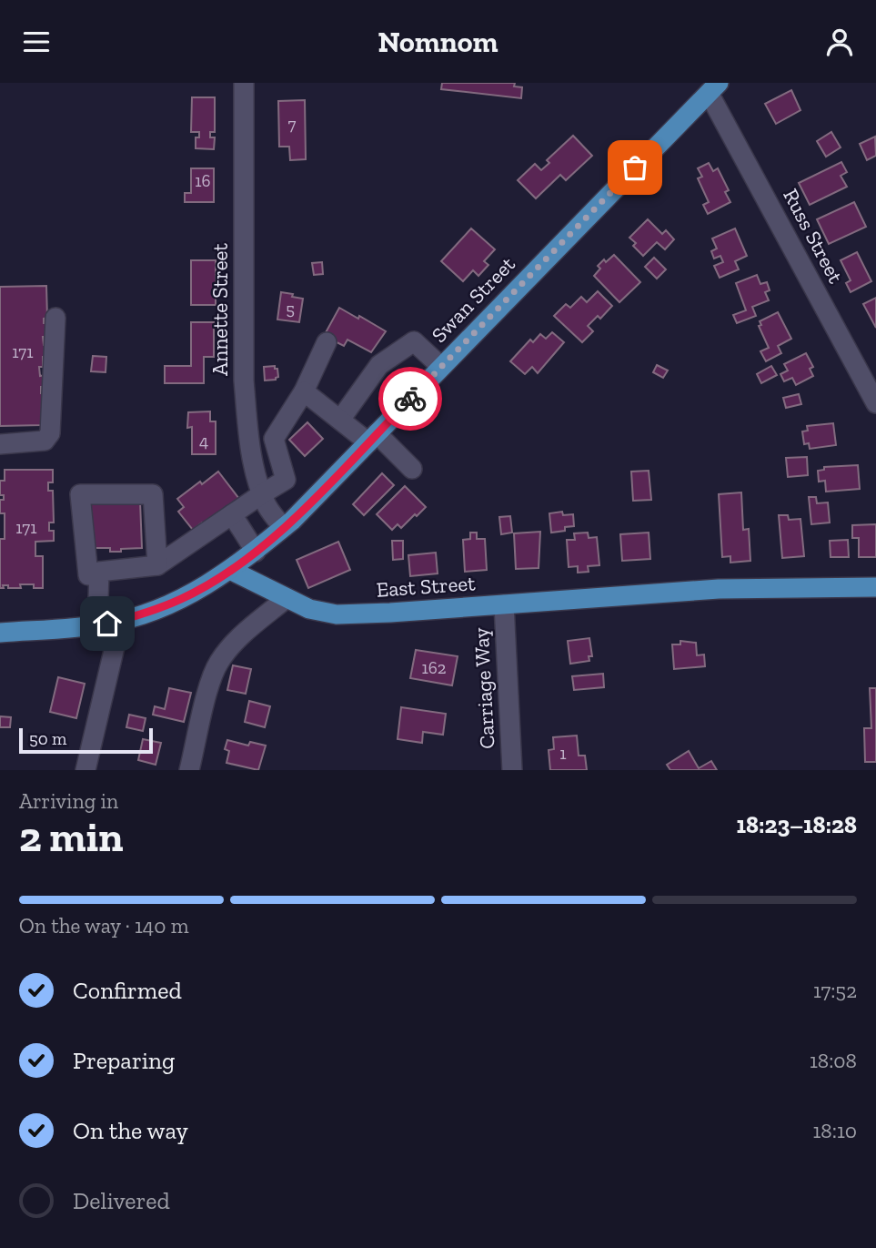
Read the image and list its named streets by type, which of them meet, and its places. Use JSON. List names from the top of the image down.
{
  "streets": {
    "main road": ["Swan Street", "East Street"],
    "street": ["Russ Street", "Annette Street", "Carriage Way"]
  },
  "crossings": [
    ["Russ Street", "Swan Street"],
    ["Swan Street", "Annette Street"],
    ["Swan Street", "East Street"],
    ["East Street", "Carriage Way"]
  ],
  "house_numbers": [
    "7",
    "16",
    "5",
    "171",
    "4",
    "171",
    "162",
    "1"
  ],
  "scale_bar": "50 m",
  "page": {
    "header": "Nomnom",
    "scale": "50 m",
    "heading": ["2 min", "Arriving in", "18:23–18:28"],
    "bar": "On the way · 140 m",
    "list": [
      ["Confirmed", "17:52"],
      ["Preparing", "18:08"],
      ["On the way", "18:10"],
      "Delivered"
    ]
  }
}
